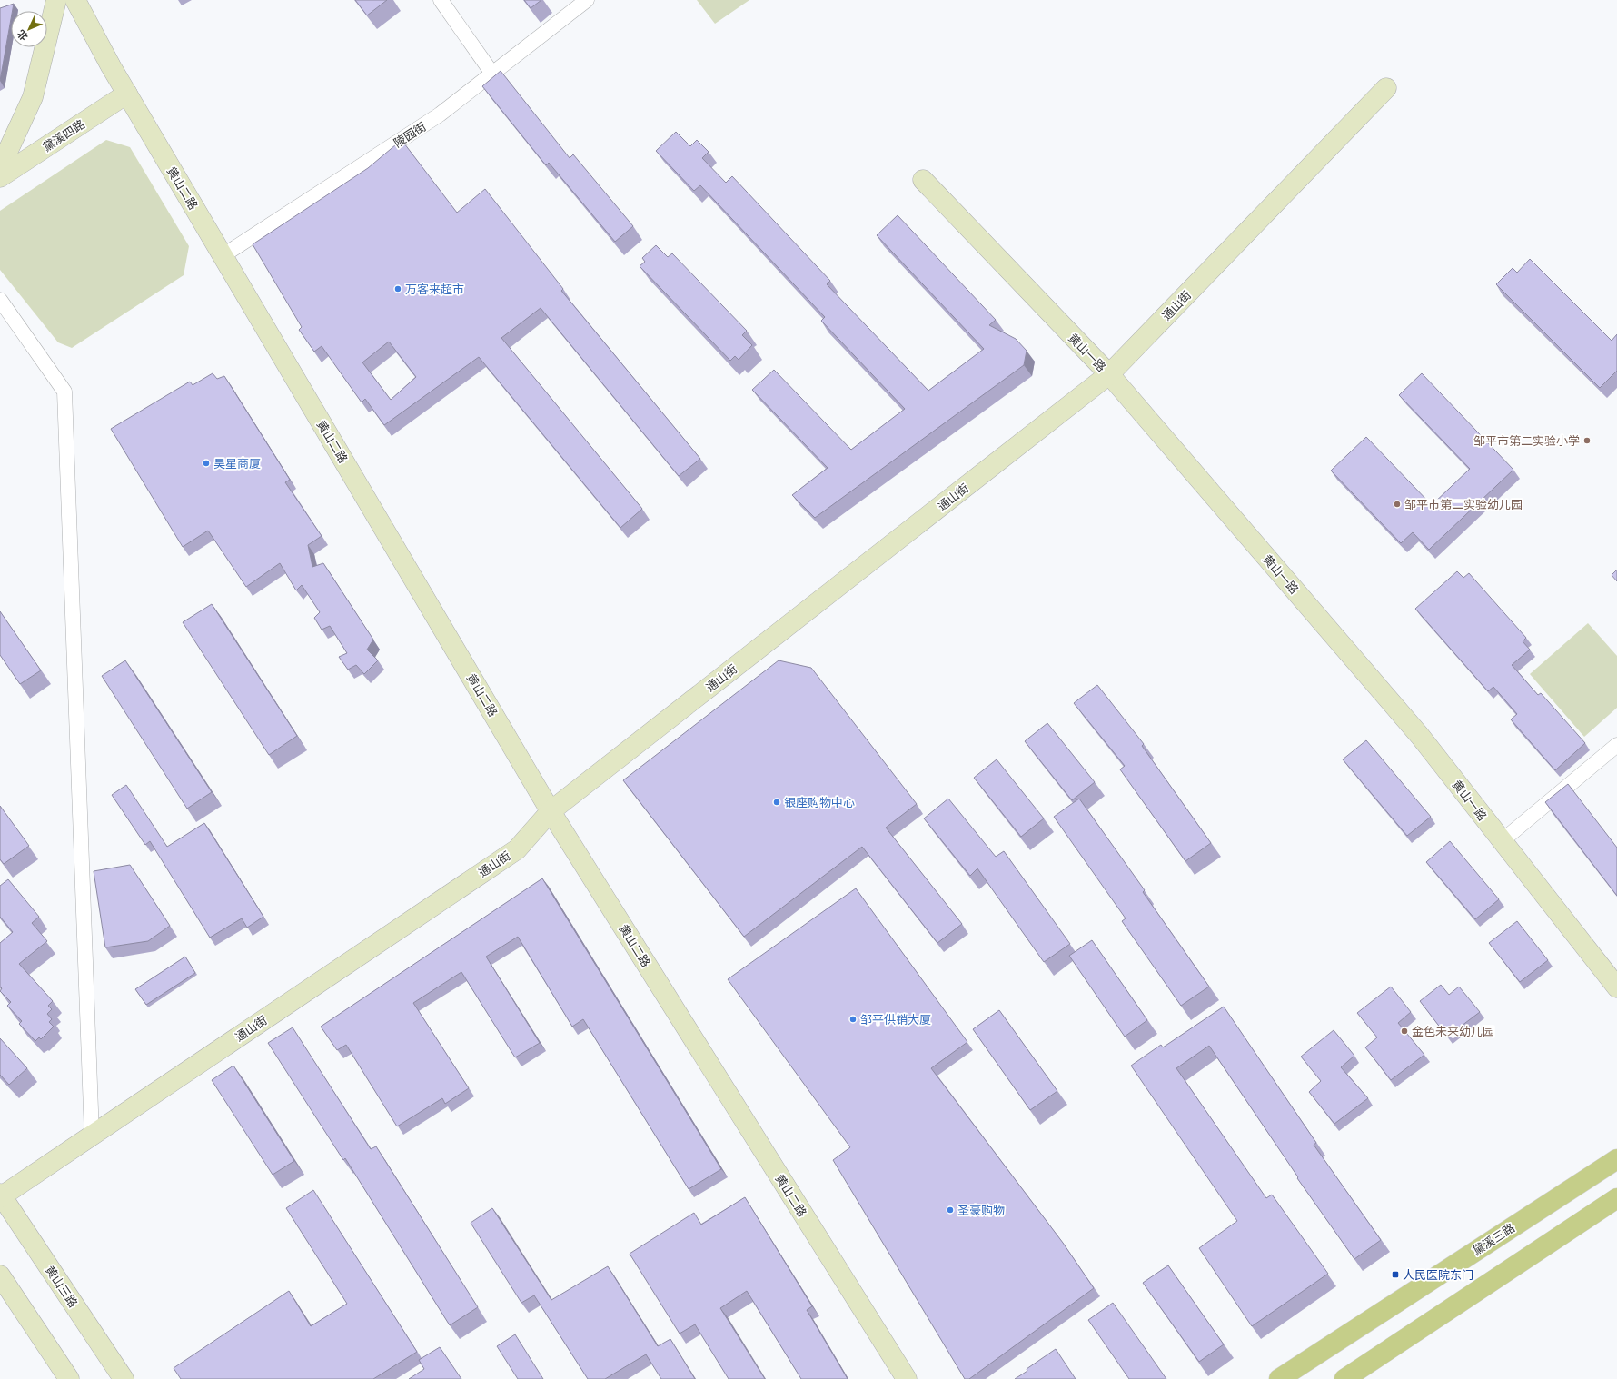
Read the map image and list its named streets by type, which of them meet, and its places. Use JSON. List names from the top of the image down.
{
  "streets": {
    "main road": ["黛溪三路"],
    "street": [
      "陵园街",
      "黛溪四路",
      "黄山二路",
      "通山街",
      "黄山一路",
      "黄山三路"
    ]
  },
  "crossings": [
    ["陵园街", "黄山二路"],
    ["黛溪四路", "黄山二路"],
    ["黄山二路", "通山街"],
    ["通山街", "黄山一路"],
    ["通山街", "黄山三路"]
  ],
  "places": {
    "other": [
      "万客来超市",
      "邹平市第二实验小学",
      "昊星商厦",
      "邹平市第二实验幼儿园",
      "银座购物中心",
      "邹平供销大厦",
      "金色未来幼儿园",
      "圣豪购物"
    ],
    "transit": ["人民医院东门"]
  },
  "north": "bottom left"
}
